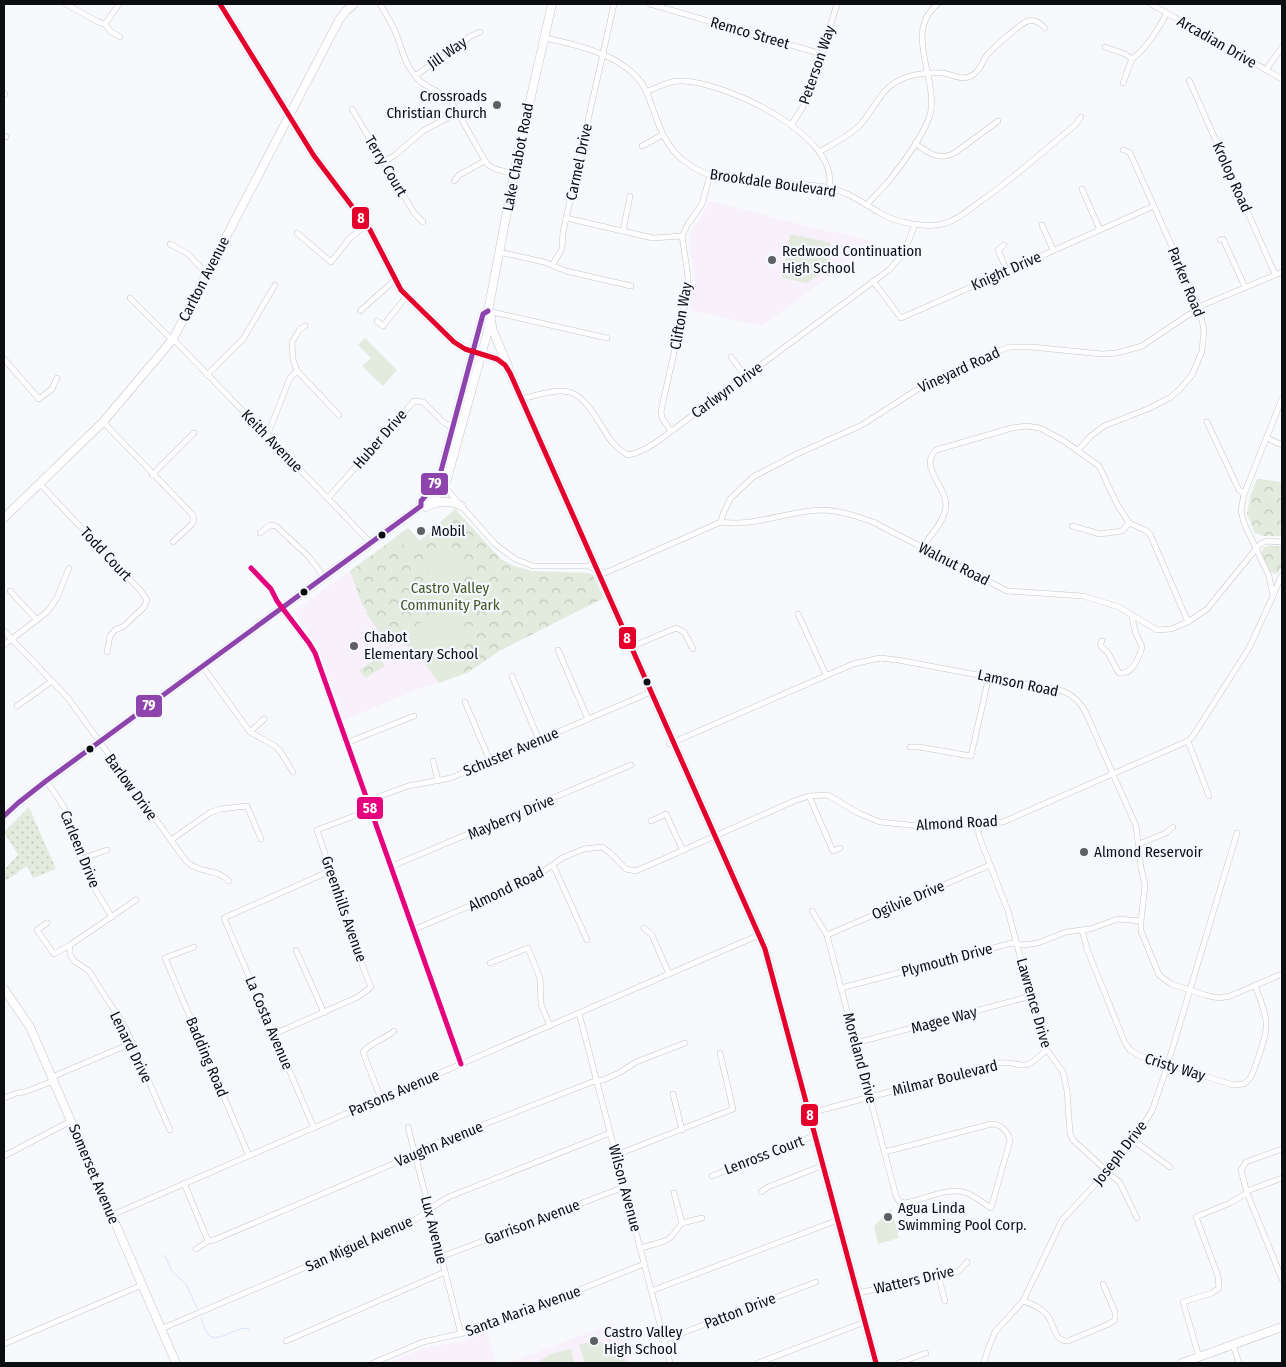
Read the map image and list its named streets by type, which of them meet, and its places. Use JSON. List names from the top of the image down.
{
  "streets": {
    "street": [
      "Remco Street",
      "Arcadian Drive",
      "Jill Way",
      "Peterson Way",
      "Lake Chabot Road",
      "Carmel Drive",
      "Terry Court",
      "Krolop Road",
      "Brookdale Boulevard",
      "Knight Drive",
      "Carlton Avenue",
      "Parker Road",
      "Clifton Way",
      "Vineyard Road",
      "Carlwyn Drive",
      "Huber Drive",
      "Keith Avenue",
      "Todd Court",
      "Walnut Road",
      "Lamson Road",
      "Schuster Avenue",
      "Barlow Drive",
      "Mayberry Drive",
      "Almond Road",
      "Carleen Drive",
      "Ogilvie Drive",
      "Greenhills Avenue",
      "Plymouth Drive",
      "Lawrence Drive",
      "Magee Way",
      "La Costa Avenue",
      "Lenard Drive",
      "Badding Road",
      "Moreland Drive",
      "Cristy Way",
      "Milmar Boulevard",
      "Parsons Avenue",
      "Vaughn Avenue",
      "Joseph Drive",
      "Lenross Court",
      "Somerset Avenue",
      "Wilson Avenue",
      "Garrison Avenue",
      "Lux Avenue",
      "San Miguel Avenue",
      "Watters Drive",
      "Santa Maria Avenue",
      "Patton Drive"
    ]
  },
  "crossings": [
    ["Remco Street", "Peterson Way"],
    ["Lake Chabot Road", "Brookdale Boulevard"],
    ["Lake Chabot Road", "Huber Drive"],
    ["Lake Chabot Road", "Keith Avenue"],
    ["Lake Chabot Road", "Barlow Drive"],
    ["Lake Chabot Road", "Carleen Drive"],
    ["Carmel Drive", "Brookdale Boulevard"],
    ["Krolop Road", "Vineyard Road"],
    ["Brookdale Boulevard", "Carlwyn Drive"],
    ["Knight Drive", "Parker Road"],
    ["Knight Drive", "Carlwyn Drive"],
    ["Carlton Avenue", "Keith Avenue"],
    ["Carlton Avenue", "Todd Court"],
    ["Parker Road", "Vineyard Road"],
    ["Clifton Way", "Carlwyn Drive"],
    ["Vineyard Road", "Walnut Road"],
    ["Huber Drive", "Keith Avenue"],
    ["Lamson Road", "Almond Road"],
    ["Lamson Road", "Plymouth Drive"],
    ["Lamson Road", "Cristy Way"],
    ["Lamson Road", "Joseph Drive"],
    ["Almond Road", "Lawrence Drive"],
    ["Ogilvie Drive", "Lawrence Drive"],
    ["Ogilvie Drive", "Moreland Drive"],
    ["Greenhills Avenue", "La Costa Avenue"],
    ["Plymouth Drive", "Lawrence Drive"],
    ["Plymouth Drive", "Moreland Drive"],
    ["Plymouth Drive", "Cristy Way"],
    ["Lawrence Drive", "Magee Way"],
    ["Lawrence Drive", "Milmar Boulevard"],
    ["Lawrence Drive", "Joseph Drive"],
    ["Magee Way", "Moreland Drive"],
    ["La Costa Avenue", "Parsons Avenue"],
    ["Badding Road", "Parsons Avenue"],
    ["Moreland Drive", "Milmar Boulevard"],
    ["Cristy Way", "Joseph Drive"],
    ["Parsons Avenue", "Somerset Avenue"],
    ["Parsons Avenue", "Wilson Avenue"],
    ["Vaughn Avenue", "Wilson Avenue"],
    ["Vaughn Avenue", "Lux Avenue"],
    ["Somerset Avenue", "San Miguel Avenue"],
    ["Wilson Avenue", "Garrison Avenue"],
    ["Wilson Avenue", "San Miguel Avenue"],
    ["Wilson Avenue", "Santa Maria Avenue"],
    ["Wilson Avenue", "Patton Drive"],
    ["Garrison Avenue", "Lux Avenue"],
    ["Lux Avenue", "San Miguel Avenue"],
    ["Lux Avenue", "Santa Maria Avenue"]
  ],
  "parks": ["Castro Valley Community Park"],
  "places": [
    "Crossroads Christian Church",
    "Redwood Continuation High School",
    "Mobil",
    "Chabot Elementary School",
    "Almond Reservoir",
    "Agua Linda Swimming Pool Corp.",
    "Castro Valley High School"
  ],
  "lines": ["transit line 8", "transit line 79", "transit line 58"]
}
